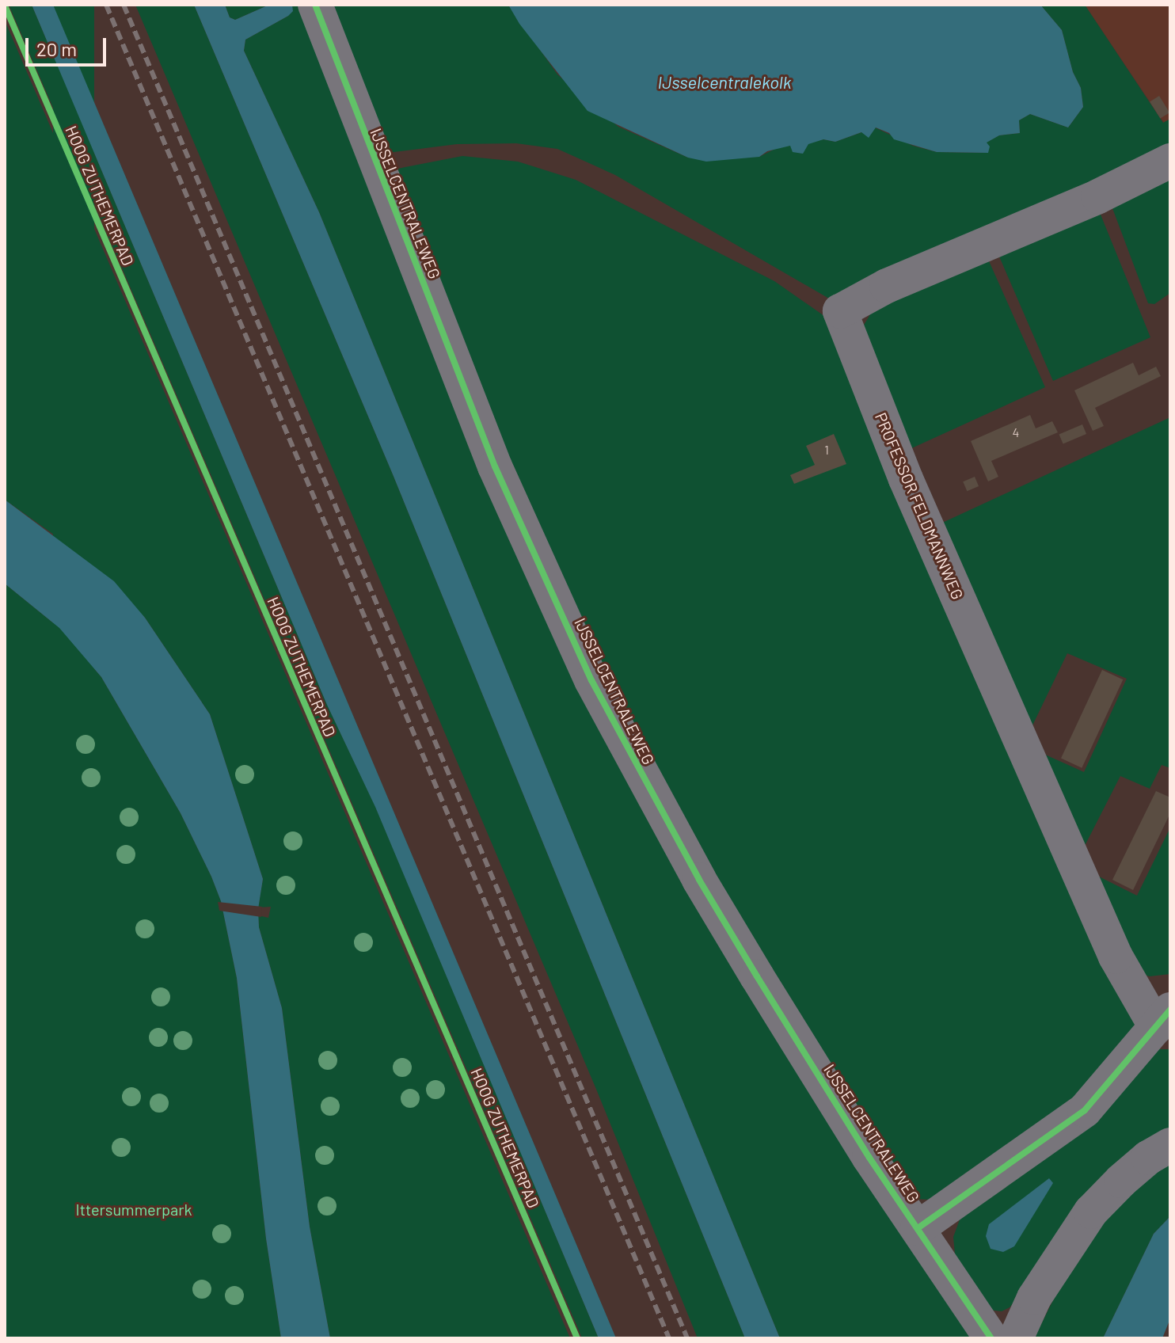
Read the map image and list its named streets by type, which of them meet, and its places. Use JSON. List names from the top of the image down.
{
  "streets": {
    "street": ["IJSSELCENTRALEWEG", "PROFESSOR FELDMANNWEG"],
    "cycle path": ["HOOG ZUTHEMERPAD"]
  },
  "crossings": [
    ["IJSSELCENTRALEWEG", "PROFESSOR FELDMANNWEG"]
  ],
  "water": ["IJsselcentralekolk"],
  "parks": ["Ittersummerpark"],
  "house_numbers": ["4", "1"],
  "scale_bar": "20 m"
}
